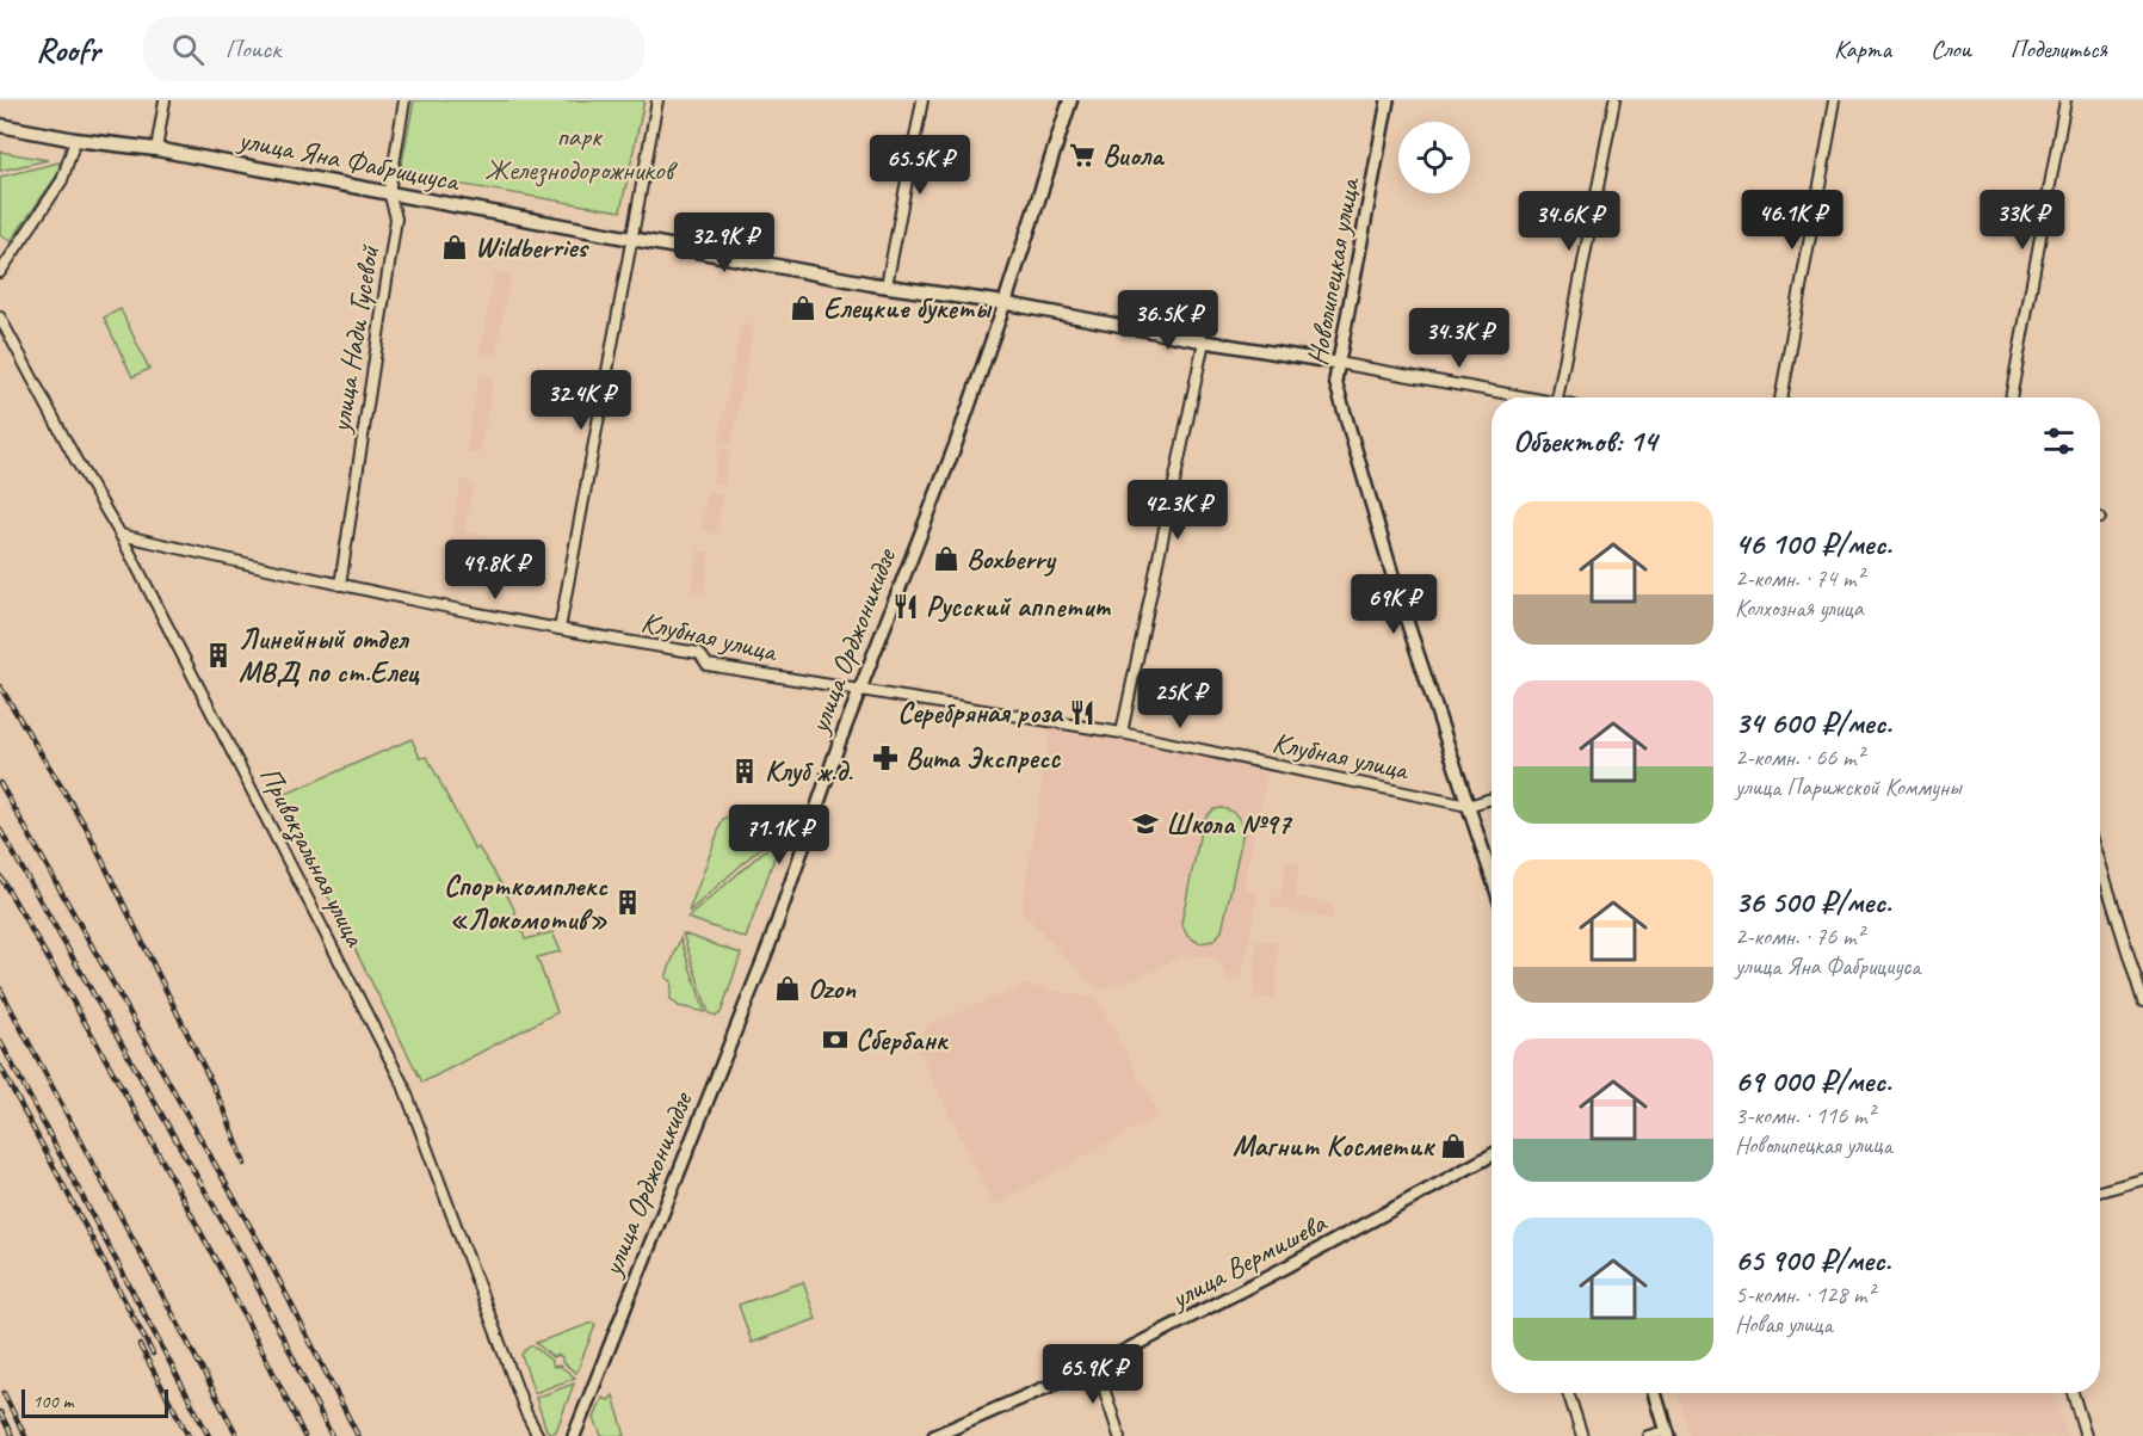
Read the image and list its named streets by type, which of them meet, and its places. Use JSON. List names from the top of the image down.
{
  "streets": {
    "main road": ["улица Яна Фабрициуса", "улица Орджоникидзе"],
    "street": [
      "Новолипецкая улица",
      "улица Нади Гусевой",
      "Клубная улица",
      "Привокзальная улица",
      "улица Вермишева"
    ]
  },
  "crossings": [
    ["улица Яна Фабрициуса", "Новолипецкая улица"],
    ["улица Яна Фабрициуса", "улица Нади Гусевой"],
    ["улица Яна Фабрициуса", "улица Орджоникидзе"],
    ["Новолипецкая улица", "Клубная улица"],
    ["улица Нади Гусевой", "Клубная улица"],
    ["Клубная улица", "улица Орджоникидзе"],
    ["Клубная улица", "Привокзальная улица"]
  ],
  "parks": ["парк Железнодорожников"],
  "places": {
    "supermarket": ["Виола"],
    "shop": [
      "Wildberries",
      "Елецкие букеты",
      "Boxberry",
      "Ozon",
      "Магнит Косметик"
    ],
    "restaurant": ["Русский аппетит", "Серебряная роза"],
    "building": ["Линейный отдел МВД по ст.Елец", "Клуб ж.д.", "Спорткомплекс «Локомотив»"],
    "pharmacy": ["Вита Экспресс"],
    "school or university": ["Школа №97"],
    "bank": ["Сбербанк"]
  },
  "scale_bar": "100 m",
  "page": {
    "header": "Roofr",
    "search": "Поиск",
    "nav": ["Карта", "Слои", "Поделиться"],
    "price": [
      "65.5K ₽",
      "46.1K ₽",
      "33K ₽",
      "34.6K ₽",
      "32.9K ₽",
      "36.5K ₽",
      "34.3K ₽",
      "32.4K ₽",
      "42.3K ₽",
      "49.8K ₽",
      "69K ₽",
      "25K ₽",
      "71.1K ₽",
      "65.9K ₽"
    ],
    "heading": "Объектов: 14",
    "list": [
      {
        "name": "46 100 ₽/мес.",
        "note": "2-комн. · 74 m² · Колхозная улица"
      },
      {
        "name": "34 600 ₽/мес.",
        "note": "2-комн. · 66 m² · улица Парижской Коммуны"
      },
      {
        "name": "36 500 ₽/мес.",
        "note": "2-комн. · 76 m² · улица Яна Фабрициуса"
      },
      {
        "name": "69 000 ₽/мес.",
        "note": "3-комн. · 116 m² · Новолипецкая улица"
      },
      {
        "name": "65 900 ₽/мес.",
        "note": "5-комн. · 128 m² · Новая улица"
      }
    ],
    "scale": "100 m"
  }
}
